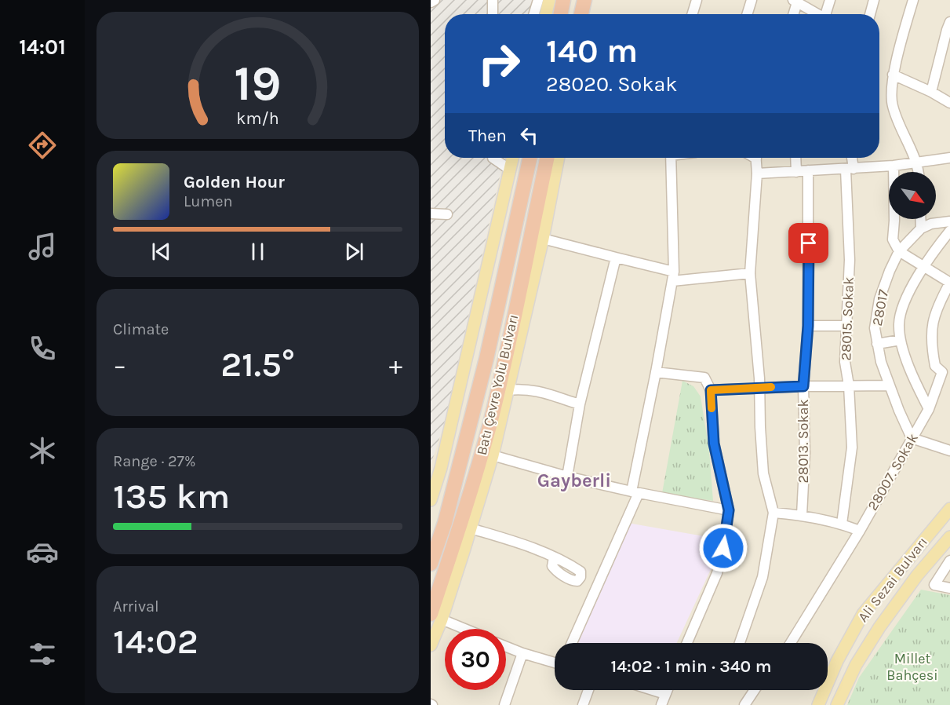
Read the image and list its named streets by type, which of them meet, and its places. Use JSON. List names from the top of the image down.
{
  "streets": {
    "highway": ["Batı Çevre Yolu Bulvarı"],
    "main road": ["Ali Sezai Bulvarı"],
    "street": [
      "28017",
      "28015. Sokak",
      "28013. Sokak",
      "28007. Sokak"
    ]
  },
  "crossings": [
    ["28017", "28007. Sokak"]
  ],
  "districts": ["Gayberli"],
  "parks": ["Millet Bahçesi"],
  "north": "bottom right",
  "page": {
    "tabs": "14:01",
    "turn": ["140 m", "28020. Sokak"],
    "then": "Then",
    "song": ["Golden Hour", "Lumen"],
    "tile": [
      "Climate",
      ["Range · 27%", "135 km"],
      ["Arrival", "14:02"]
    ],
    "heat": ["−", "21.5°", "+"],
    "limit": "30",
    "trip": "14:02 · 1 min · 340 m",
    "gauge": ["19", "km/h"]
  }
}
